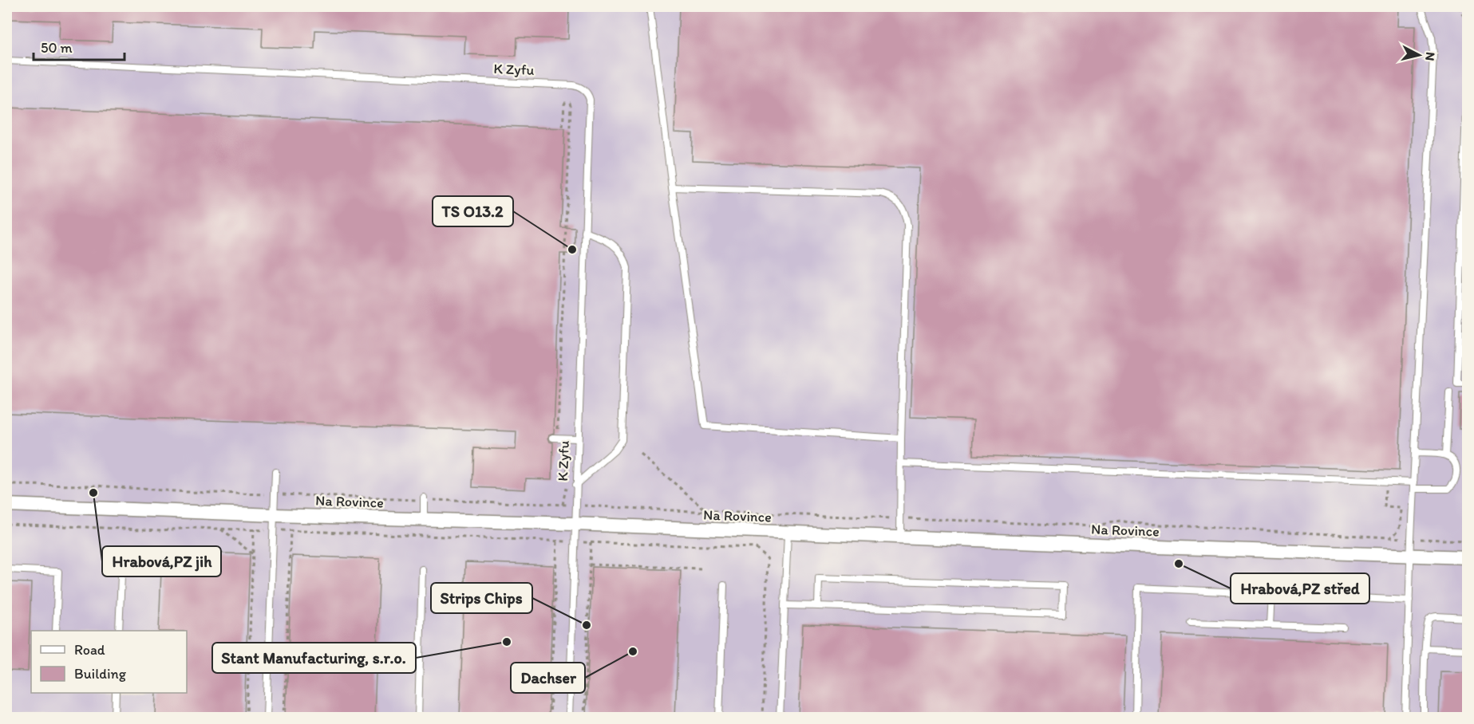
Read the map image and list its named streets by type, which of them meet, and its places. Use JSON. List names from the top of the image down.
{
  "streets": {
    "street": ["Na Rovince"],
    "lane": ["K Zyfu"]
  },
  "crossings": [
    ["K Zyfu", "Na Rovince"]
  ],
  "places": [
    "TS O13.2",
    "Hrabová,PZ jih",
    "Hrabová,PZ střed",
    "Strips Chips",
    "Stant Manufacturing, s.r.o.",
    "Dachser"
  ],
  "legend": ["Road", "Building"],
  "scale_bar": "50 m",
  "north": "right"
}
